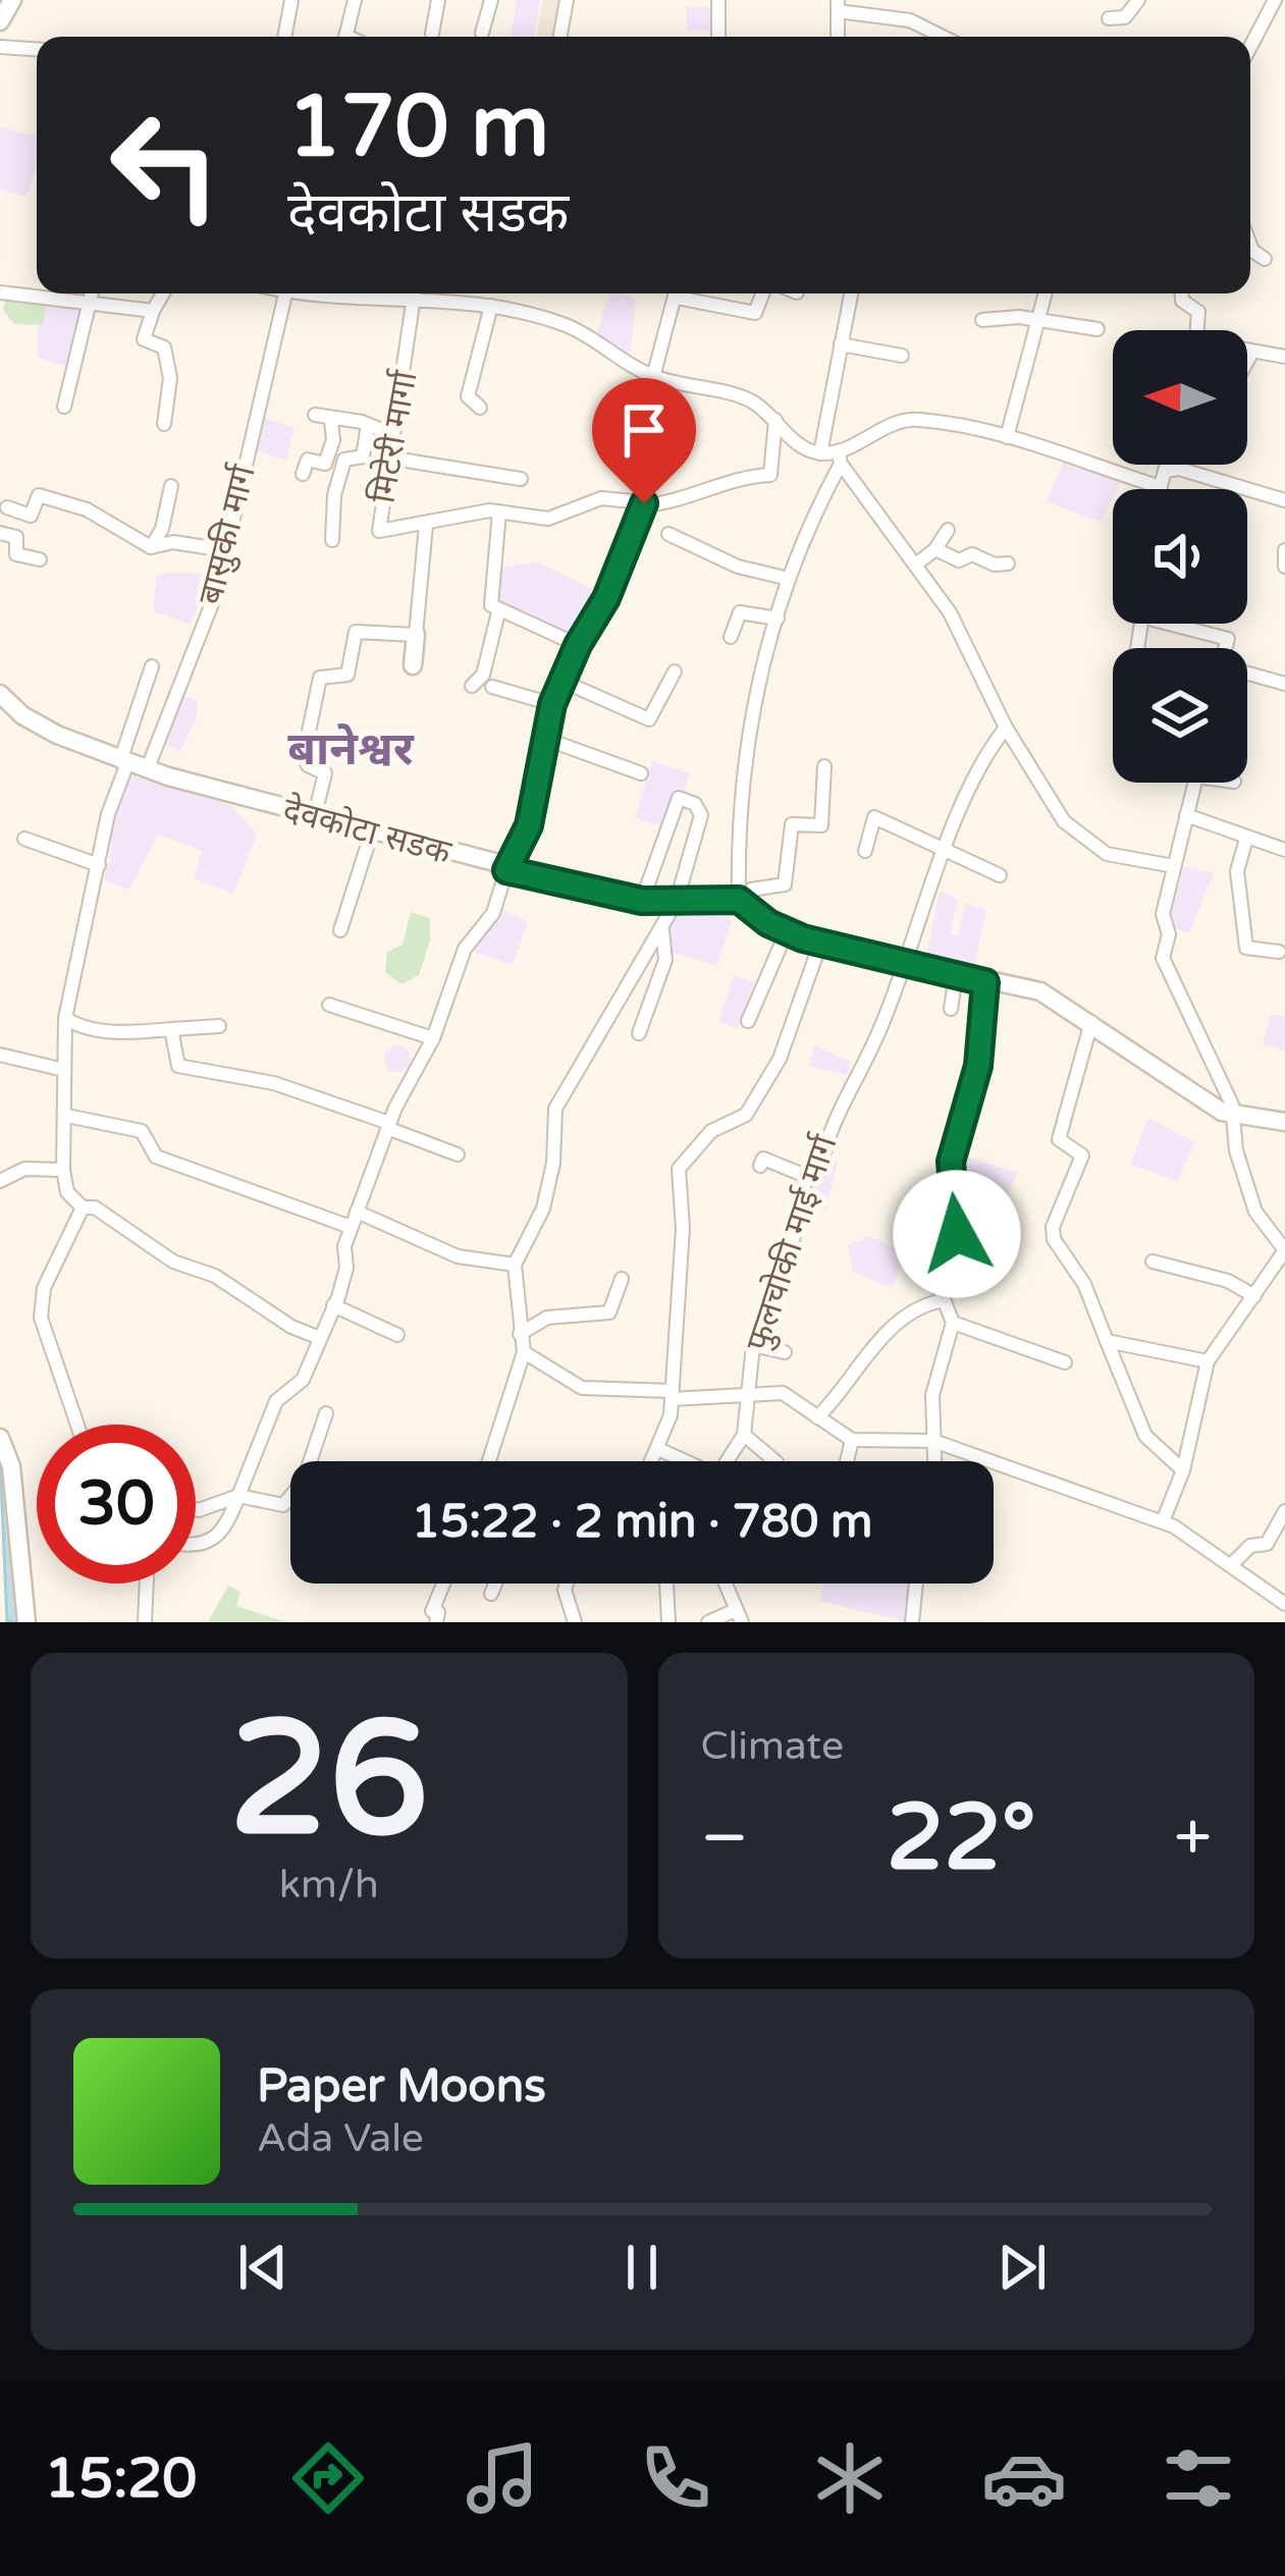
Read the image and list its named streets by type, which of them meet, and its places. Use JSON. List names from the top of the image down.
{
  "streets": {
    "main road": ["देवकोटा सडक"],
    "street": ["मिटेरी मार्गा", "बासुकी मार्ग", "फुलचोकी माई मार्ग"]
  },
  "crossings": [
    ["बासुकी मार्ग", "देवकोटा सडक"]
  ],
  "districts": ["बानेश्वर"],
  "north": "left",
  "page": {
    "turn": ["170 m", "देवकोटा सडक"],
    "limit": "30",
    "trip": "15:22 · 2 min · 780 m",
    "tile": [
      ["26", "km/h"],
      "Climate"
    ],
    "heat": ["−", "22°", "+"],
    "song": ["Paper Moons", "Ada Vale"],
    "tabs": "15:20"
  }
}
